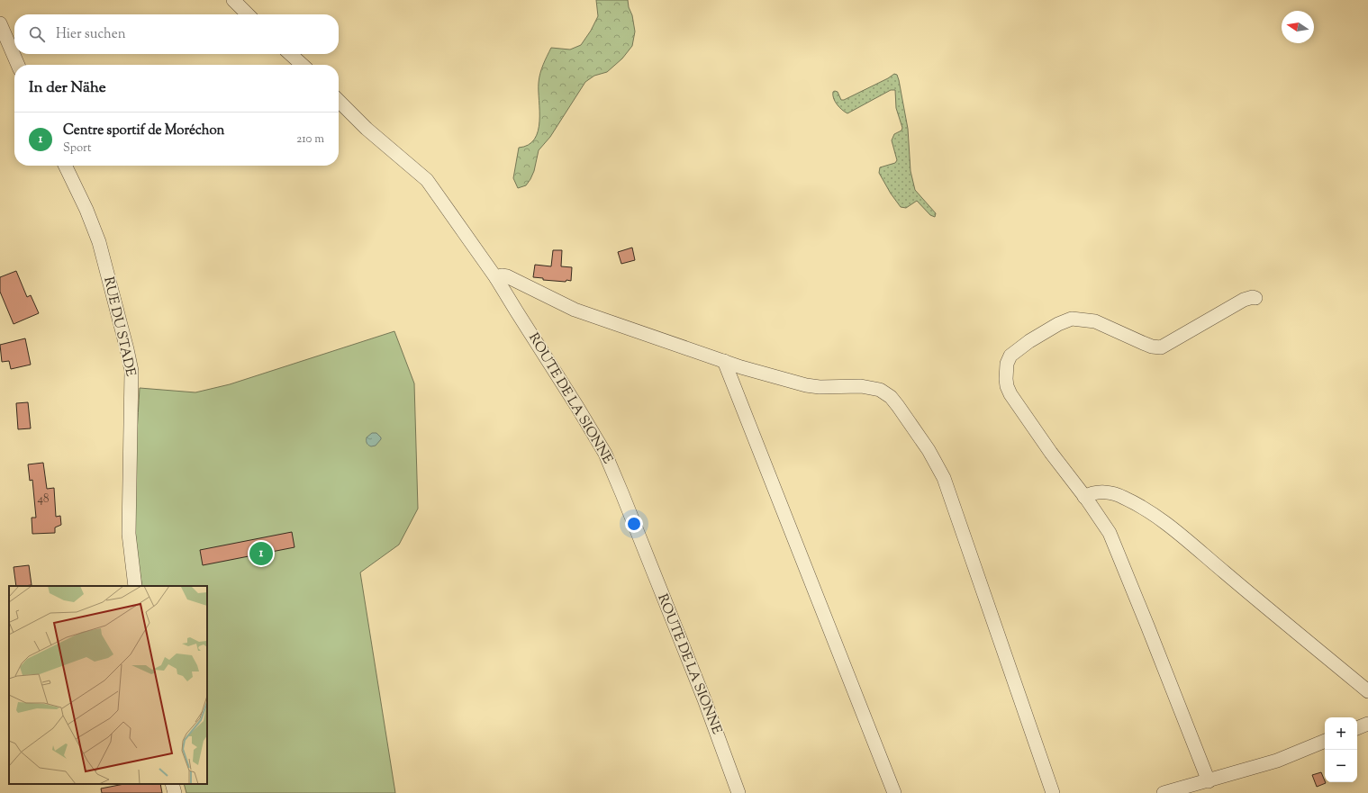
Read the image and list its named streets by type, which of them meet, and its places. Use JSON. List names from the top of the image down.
{
  "streets": {
    "street": ["RUE DU STADE", "ROUTE DE LA SIONNE"]
  },
  "house_numbers": ["48"],
  "north": "left",
  "page": {
    "search": "Hier suchen",
    "heading": "In der Nähe",
    "list": [
      {
        "mark": "1",
        "name": "Centre sportif de Moréchon",
        "note": "Sport",
        "value": "210 m"
      }
    ],
    "pins": "1",
    "map_buttons": ["+", "−"]
  }
}
